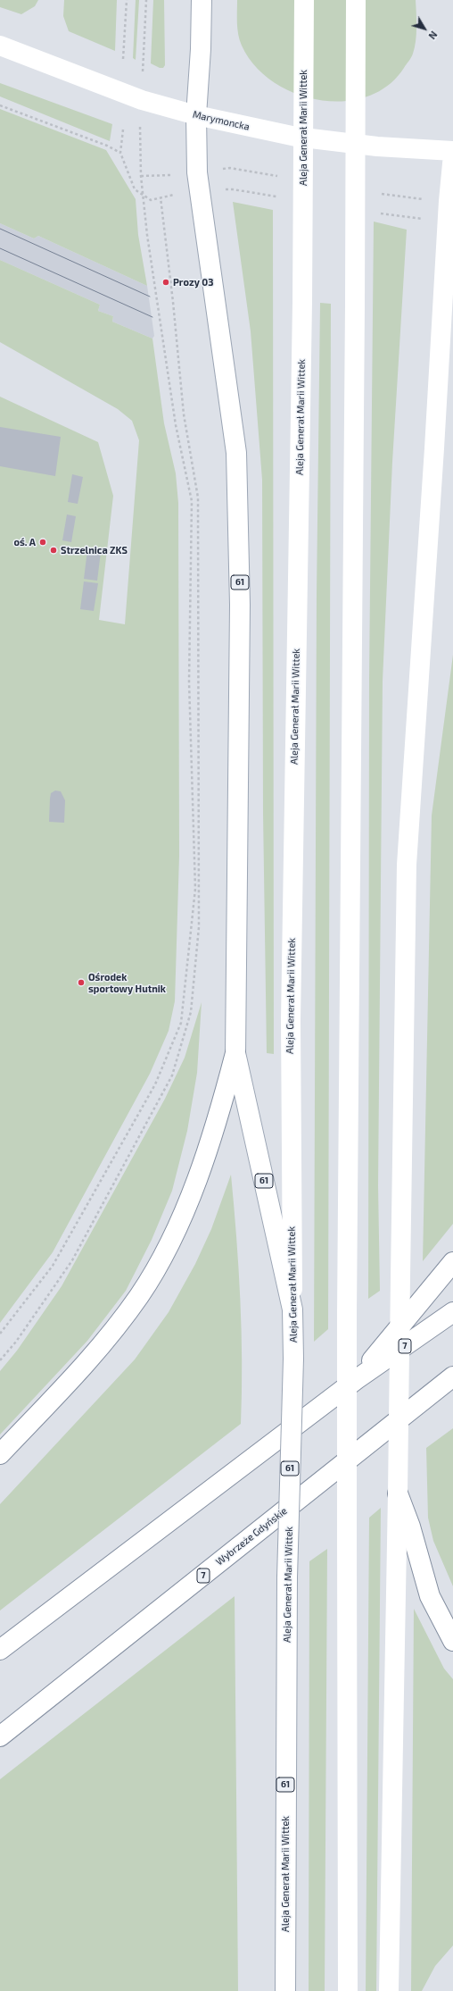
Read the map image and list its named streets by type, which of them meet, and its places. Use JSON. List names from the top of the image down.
{
  "streets": {
    "main road": [
      "Marymoncka",
      "Aleja Generał Marii Wittek",
      "61",
      "7",
      "Wybrzeże Gdyńskie"
    ]
  },
  "crossings": [
    ["Marymoncka", "61"],
    ["Aleja Generał Marii Wittek", "61"],
    ["Aleja Generał Marii Wittek", "Wybrzeże Gdyńskie"]
  ],
  "places": [
    "Prozy 03",
    "oś. A",
    "Strzelnica ZKS",
    "Ośrodek sportowy Hutnik"
  ],
  "north": "bottom right"
}
